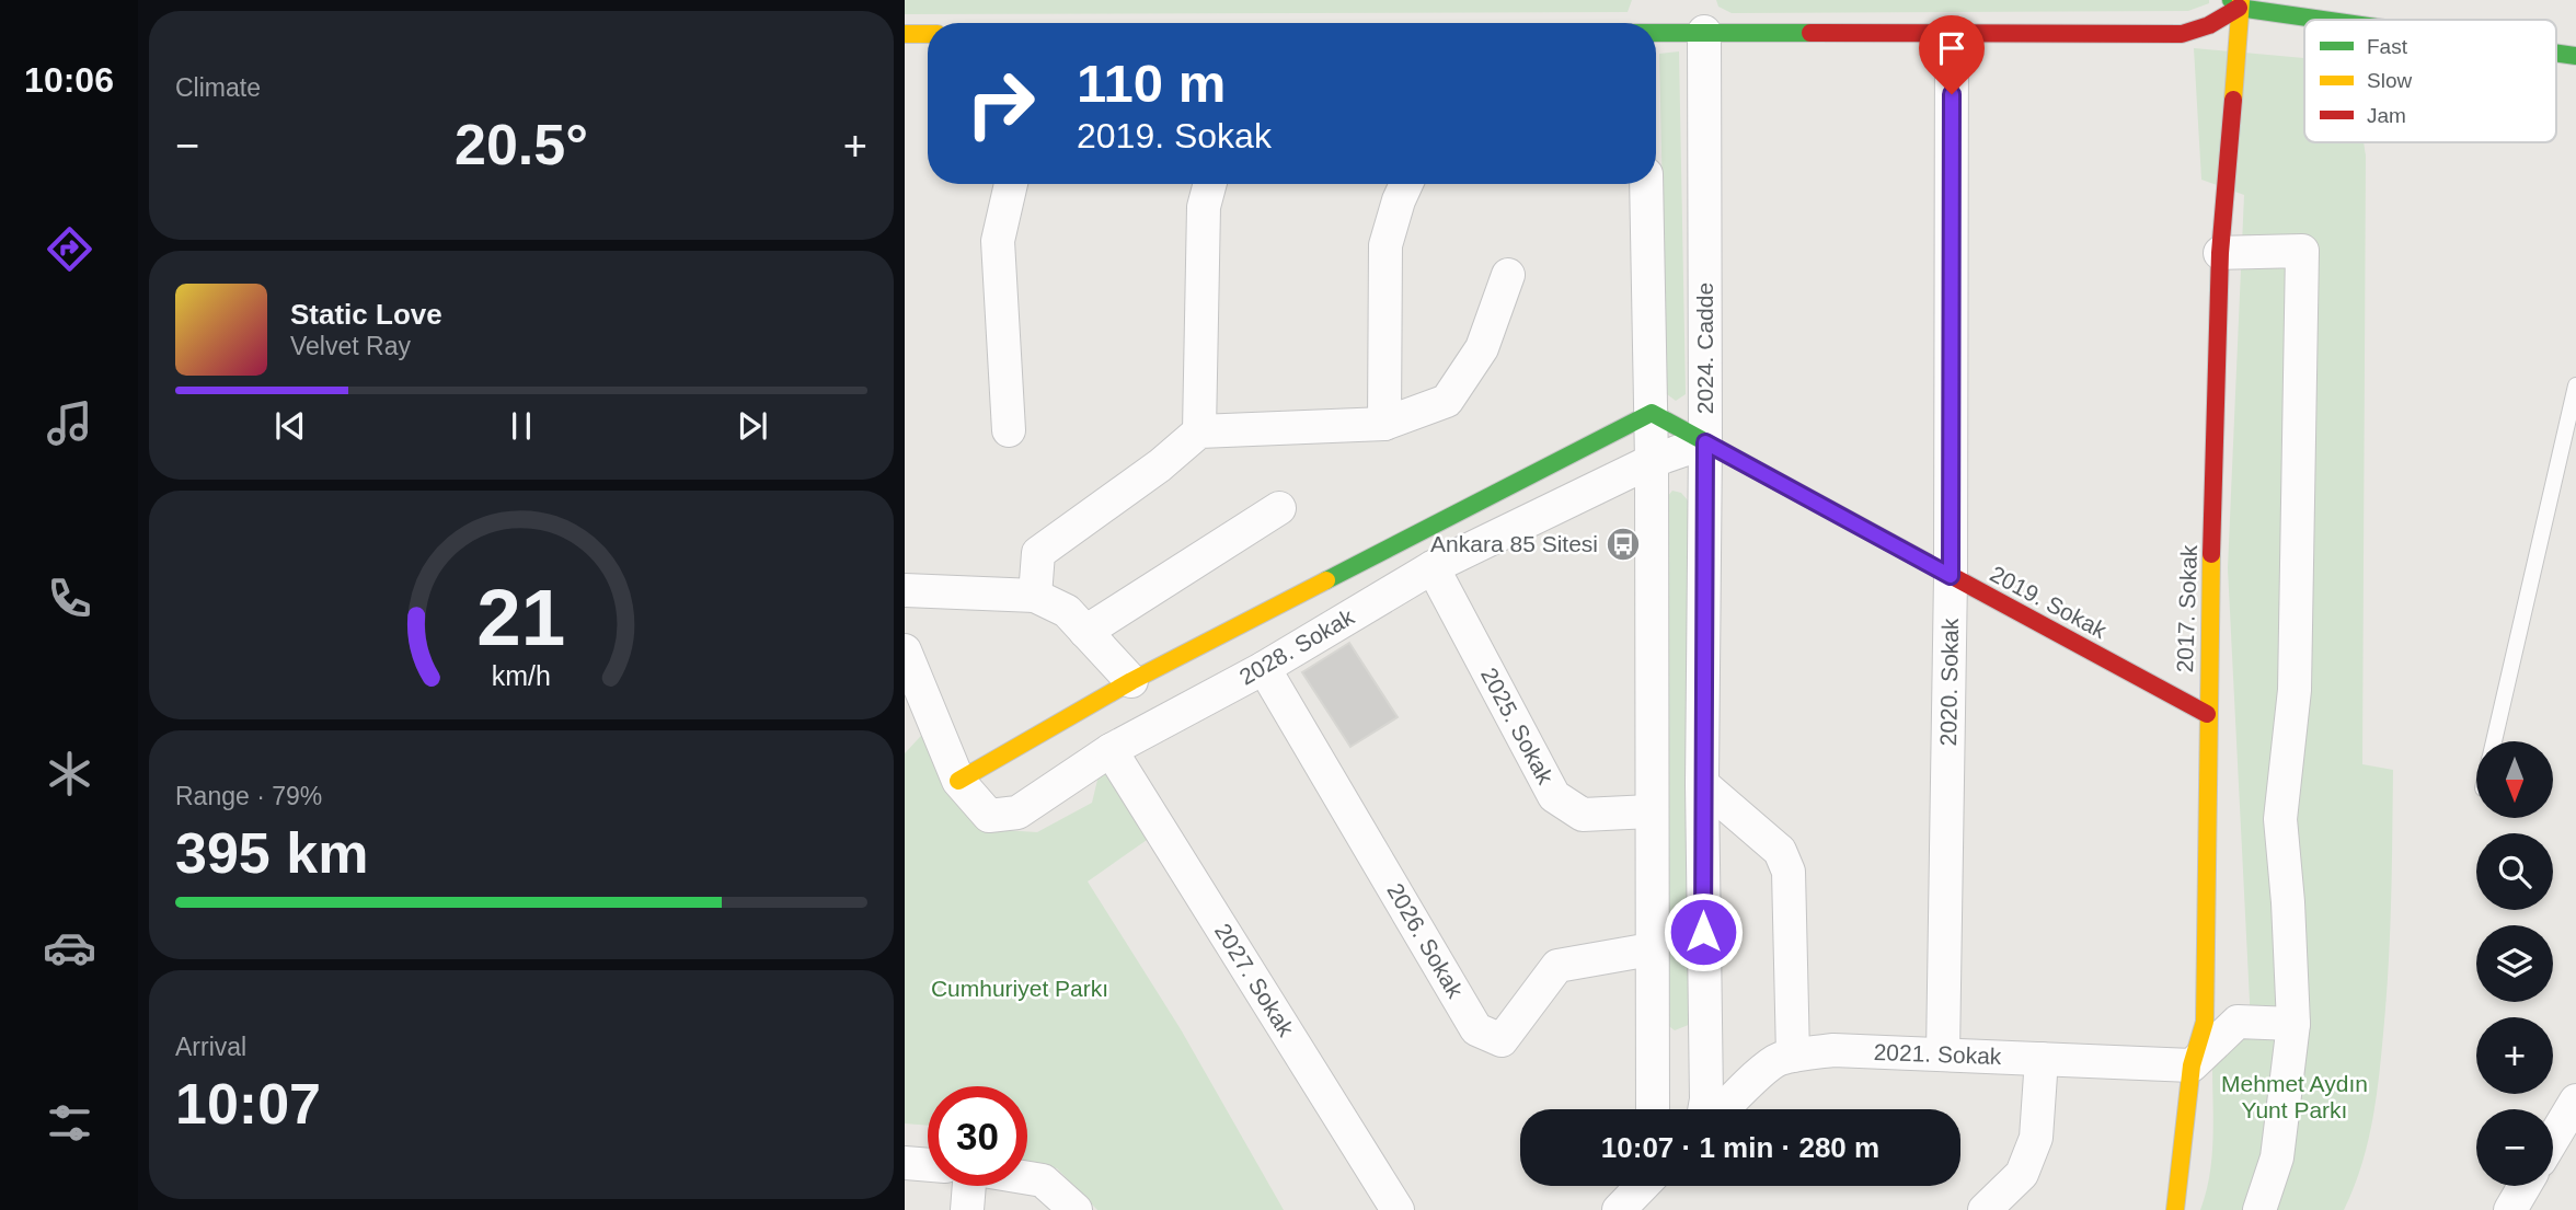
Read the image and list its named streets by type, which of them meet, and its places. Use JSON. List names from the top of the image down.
{
  "streets": {
    "street": [
      "2024. Cadde",
      "2019. Sokak",
      "2017. Sokak",
      "2028. Sokak",
      "2020. Sokak",
      "2025. Sokak",
      "2026. Sokak",
      "2027. Sokak",
      "2021. Sokak"
    ]
  },
  "crossings": [
    ["2024. Cadde", "2019. Sokak"],
    ["2024. Cadde", "2028. Sokak"],
    ["2019. Sokak", "2017. Sokak"],
    ["2019. Sokak", "2028. Sokak"],
    ["2019. Sokak", "2020. Sokak"],
    ["2017. Sokak", "2021. Sokak"],
    ["2028. Sokak", "2025. Sokak"],
    ["2028. Sokak", "2026. Sokak"],
    ["2028. Sokak", "2027. Sokak"],
    ["2020. Sokak", "2021. Sokak"]
  ],
  "parks": ["Cumhuriyet Parkı", "Mehmet Aydın Yunt Parkı"],
  "places": {
    "bus stop": ["Ankara 85 Sitesi"]
  },
  "legend": ["Fast", "Slow", "Jam"],
  "north": "bottom",
  "page": {
    "tabs": "10:06",
    "tile": [
      "Climate",
      ["Range · 79%", "395 km"],
      ["Arrival", "10:07"]
    ],
    "turn": ["110 m", "2019. Sokak"],
    "heat": ["−", "20.5°", "+"],
    "song": ["Static Love", "Velvet Ray"],
    "map_buttons": ["+", "−"],
    "limit": "30",
    "trip": "10:07 · 1 min · 280 m",
    "gauge": ["21", "km/h"]
  }
}
